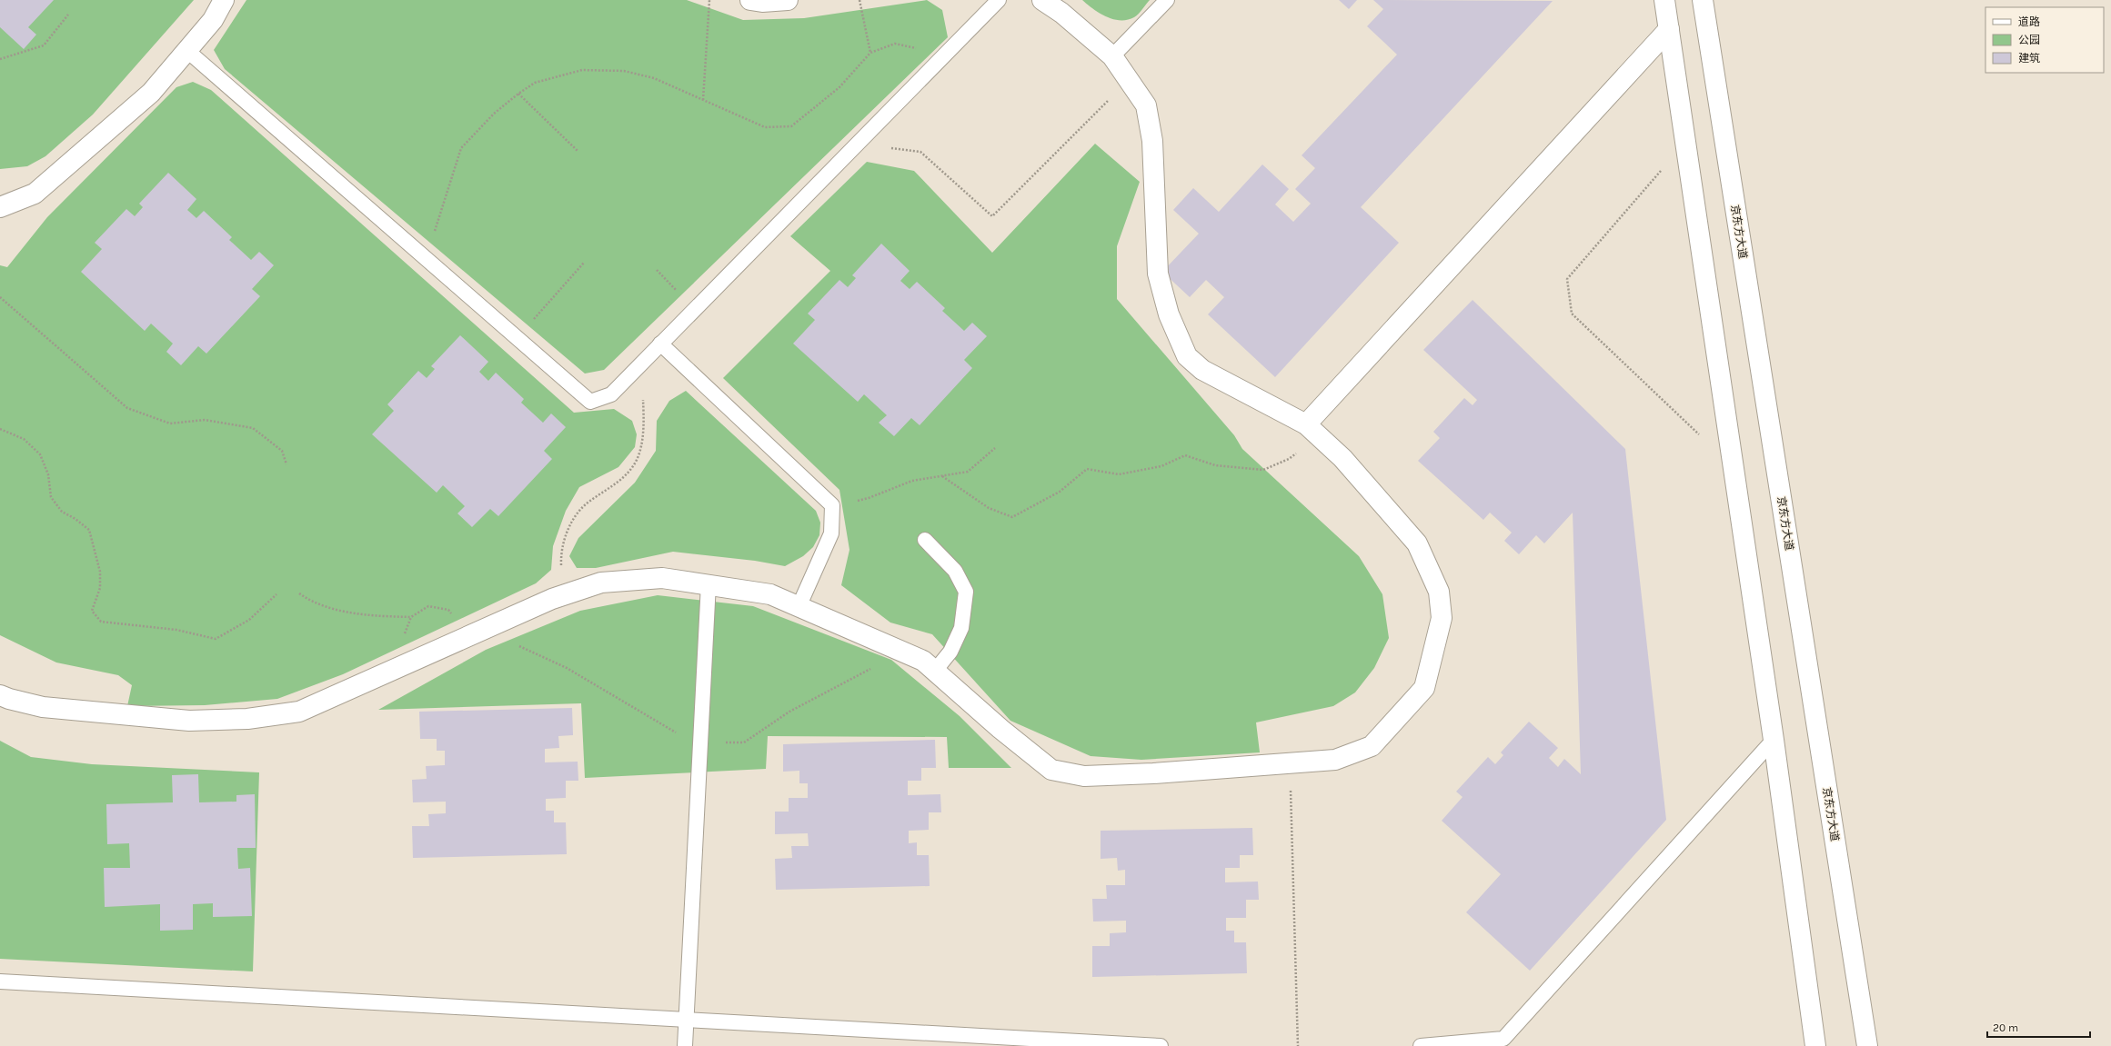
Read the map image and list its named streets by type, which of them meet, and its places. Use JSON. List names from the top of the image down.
{
  "streets": {
    "street": ["京东方大道"]
  },
  "legend": ["道路", "公园", "建筑"],
  "scale_bar": "20 m"
}
